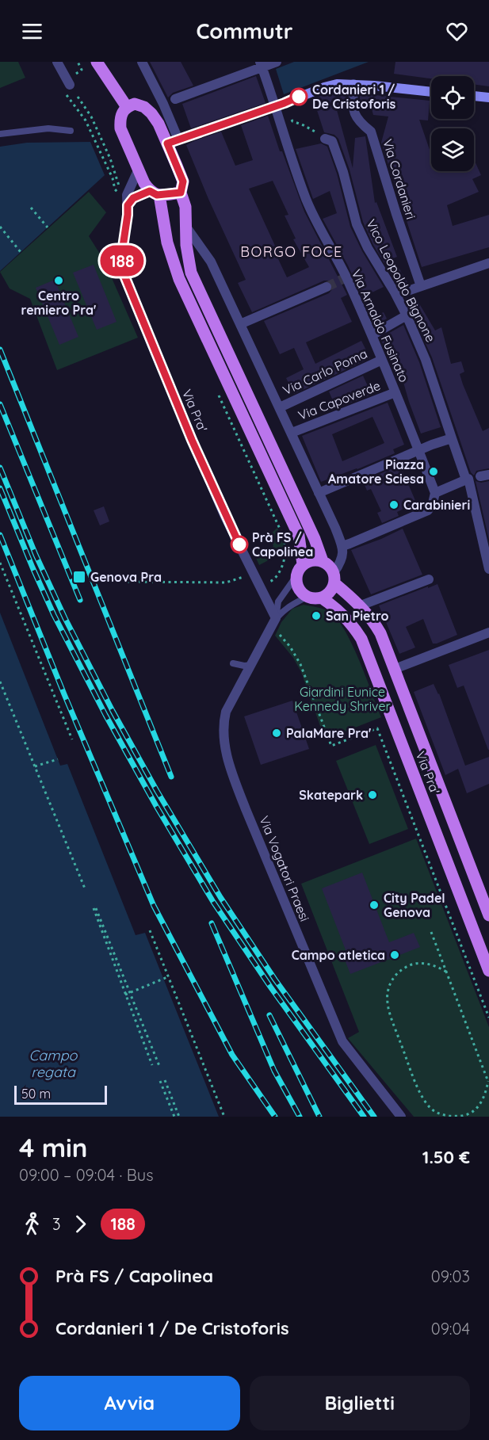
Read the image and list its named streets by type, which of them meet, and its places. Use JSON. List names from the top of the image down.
{
  "streets": {
    "main road": ["Via Pra'"],
    "street": [
      "Via Cordanieri",
      "Vico Leopoldo Bignone",
      "Via Arnaldo Fusinato",
      "Via Carlo Poma",
      "Via Capoverde",
      "Via Vogatori Praesi"
    ]
  },
  "crossings": [
    ["Via Arnaldo Fusinato", "Via Carlo Poma"],
    ["Via Arnaldo Fusinato", "Via Capoverde"],
    ["Via Pra'", "Via Vogatori Praesi"]
  ],
  "districts": ["BORGO FOCE"],
  "water": ["Campo regata"],
  "parks": ["Giardini Eunice Kennedy Shriver"],
  "places": {
    "other": [
      "Cordanieri 1 / De Cristoforis",
      "Centro remiero Pra'",
      "Piazza Amatore Sciesa",
      "Carabinieri",
      "Prà FS / Capolinea",
      "San Pietro",
      "PalaMare Pra'",
      "Skatepark",
      "City Padel Genova",
      "Campo atletica"
    ],
    "transit": ["Genova Pra"]
  },
  "lines": ["bus line 188"],
  "scale_bar": "50 m",
  "page": {
    "header": "Commutr",
    "on_map": "188",
    "scale": "50 m",
    "heading": ["4 min", "09:00 – 09:04 · Bus", "1.50 €"],
    "legs": ["3", "188"],
    "list": [
      {
        "name": "Prà FS / Capolinea",
        "value": "09:03"
      },
      {
        "name": "Cordanieri 1 / De Cristoforis",
        "value": "09:04"
      }
    ],
    "buttons": ["Avvia", "Biglietti"]
  }
}
